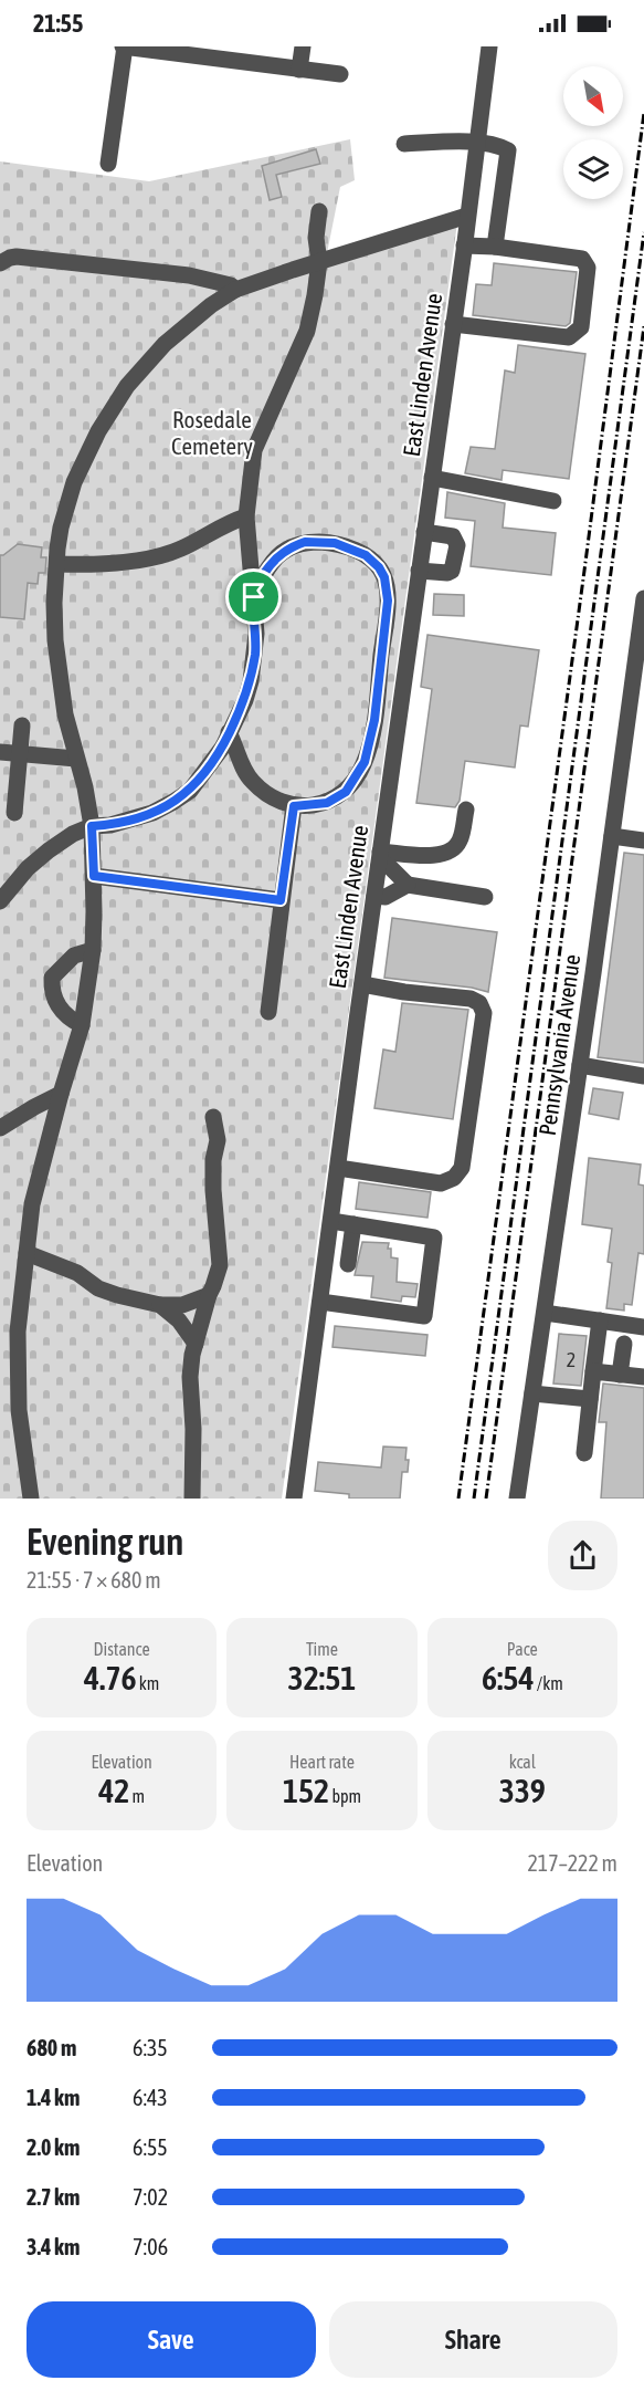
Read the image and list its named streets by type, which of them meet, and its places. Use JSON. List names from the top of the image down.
{
  "streets": {
    "street": ["East Linden Avenue", "Pennsylvania Avenue"]
  },
  "parks": ["Rosedale Cemetery"],
  "house_numbers": ["2"],
  "north": "bottom right",
  "page": {
    "status": "21:55",
    "heading": ["Evening run", "21:55 · 7 × 680 m"],
    "stats": [
      ["Distance", "4.76 km"],
      ["Time", "32:51"],
      ["Pace", "6:54 /km"],
      ["Elevation", "42 m"],
      ["Heart rate", "152 bpm"],
      ["kcal", "339"]
    ],
    "chart": ["Elevation", "217–222 m"],
    "list": [
      {
        "name": "680 m",
        "note": "6:35"
      },
      {
        "name": "1.4 km",
        "note": "6:43"
      },
      {
        "name": "2.0 km",
        "note": "6:55"
      },
      {
        "name": "2.7 km",
        "note": "7:02"
      },
      {
        "name": "3.4 km",
        "note": "7:06"
      }
    ],
    "buttons": ["Save", "Share"]
  }
}
